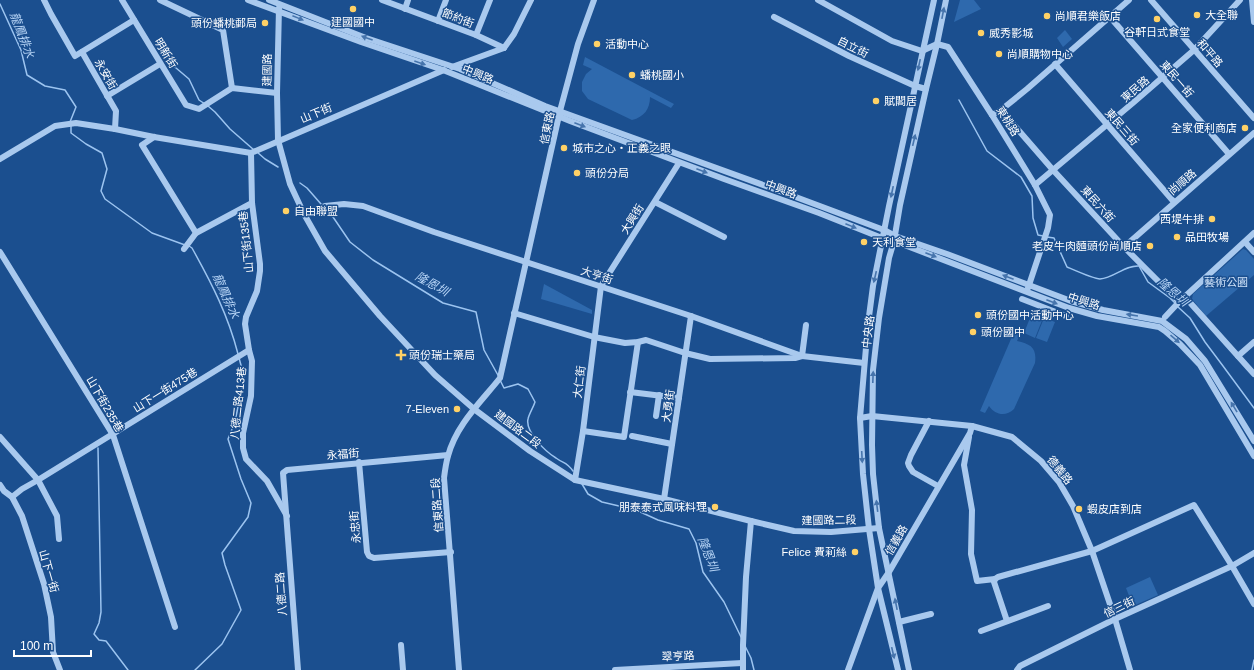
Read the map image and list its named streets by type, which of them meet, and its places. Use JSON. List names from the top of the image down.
{
  "streets": {
    "street": [
      "節約街",
      "自立街",
      "明新街",
      "和平路",
      "建國路",
      "永安街",
      "中興路",
      "東民一街",
      "東民路",
      "山下街",
      "東桃路",
      "東民三街",
      "信東路",
      "尚順路",
      "東民六街",
      "大興街",
      "山下街135巷",
      "大亨街",
      "中央路",
      "大仁街",
      "山下一街475巷",
      "八德二路413巷",
      "山下街235巷",
      "大勇街",
      "建國路二段",
      "永福街",
      "德義路",
      "信東路二段",
      "永忠街",
      "信義路",
      "山下一街",
      "八德二路",
      "信三街",
      "翠亨路"
    ]
  },
  "crossings": [
    ["節約街", "山下街"],
    ["自立街", "中央路"],
    ["和平路", "東民路"],
    ["建國路", "中興路"],
    ["建國路", "山下街"],
    ["建國路", "建國路二段"],
    ["中興路", "山下街"],
    ["中興路", "東桃路"],
    ["中興路", "信東路"],
    ["中興路", "大興街"],
    ["中興路", "中央路"],
    ["東民一街", "東民路"],
    ["東民一街", "尚順路"],
    ["東民路", "東桃路"],
    ["東民路", "東民三街"],
    ["東民路", "東民六街"],
    ["山下街", "山下街135巷"],
    ["山下街", "建國路二段"],
    ["東桃路", "中央路"],
    ["東民三街", "尚順路"],
    ["信東路", "大亨街"],
    ["信東路", "信東路二段"],
    ["尚順路", "東民六街"],
    ["大興街", "大亨街"],
    ["大興街", "大仁街"],
    ["山下街135巷", "山下一街475巷"],
    ["山下街135巷", "八德二路413巷"],
    ["大亨街", "中央路"],
    ["大亨街", "大仁街"],
    ["大亨街", "大勇街"],
    ["大亨街", "建國路二段"],
    ["大亨街", "信東路二段"],
    ["中央路", "建國路二段"],
    ["中央路", "德義路"],
    ["中央路", "信義路"],
    ["大仁街", "建國路二段"],
    ["山下一街475巷", "八德二路413巷"],
    ["山下一街475巷", "山下街235巷"],
    ["山下一街475巷", "山下一街"],
    ["八德二路413巷", "永福街"],
    ["八德二路413巷", "八德二路"],
    ["大勇街", "建國路二段"],
    ["建國路二段", "信東路二段"],
    ["永福街", "信東路二段"],
    ["永福街", "永忠街"],
    ["永福街", "八德二路"],
    ["德義路", "信義路"],
    ["德義路", "信三街"],
    ["信東路二段", "永忠街"]
  ],
  "water": ["龍鳳排水", "隆恩圳"],
  "parks": ["藝術公園"],
  "places": {
    "other": [
      "建國國中",
      "大全聯",
      "尚順君樂飯店",
      "谷軒日式食堂",
      "頭份蟠桃郵局",
      "威秀影城",
      "活動中心",
      "尚順購物中心",
      "蟠桃國小",
      "賦閣居",
      "全家便利商店",
      "城市之心‧正義之眼",
      "頭份分局",
      "自由聯盟",
      "西堤牛排",
      "品田牧場",
      "天利食堂",
      "老皮牛肉麵頭份尚順店",
      "頭份國中活動中心",
      "頭份國中",
      "7-Eleven",
      "朋泰泰式風味料理",
      "蝦皮店到店",
      "Felice 費莉絲"
    ],
    "health": ["頭份瑞士藥局"]
  },
  "scale_bar": "100 m"
}
